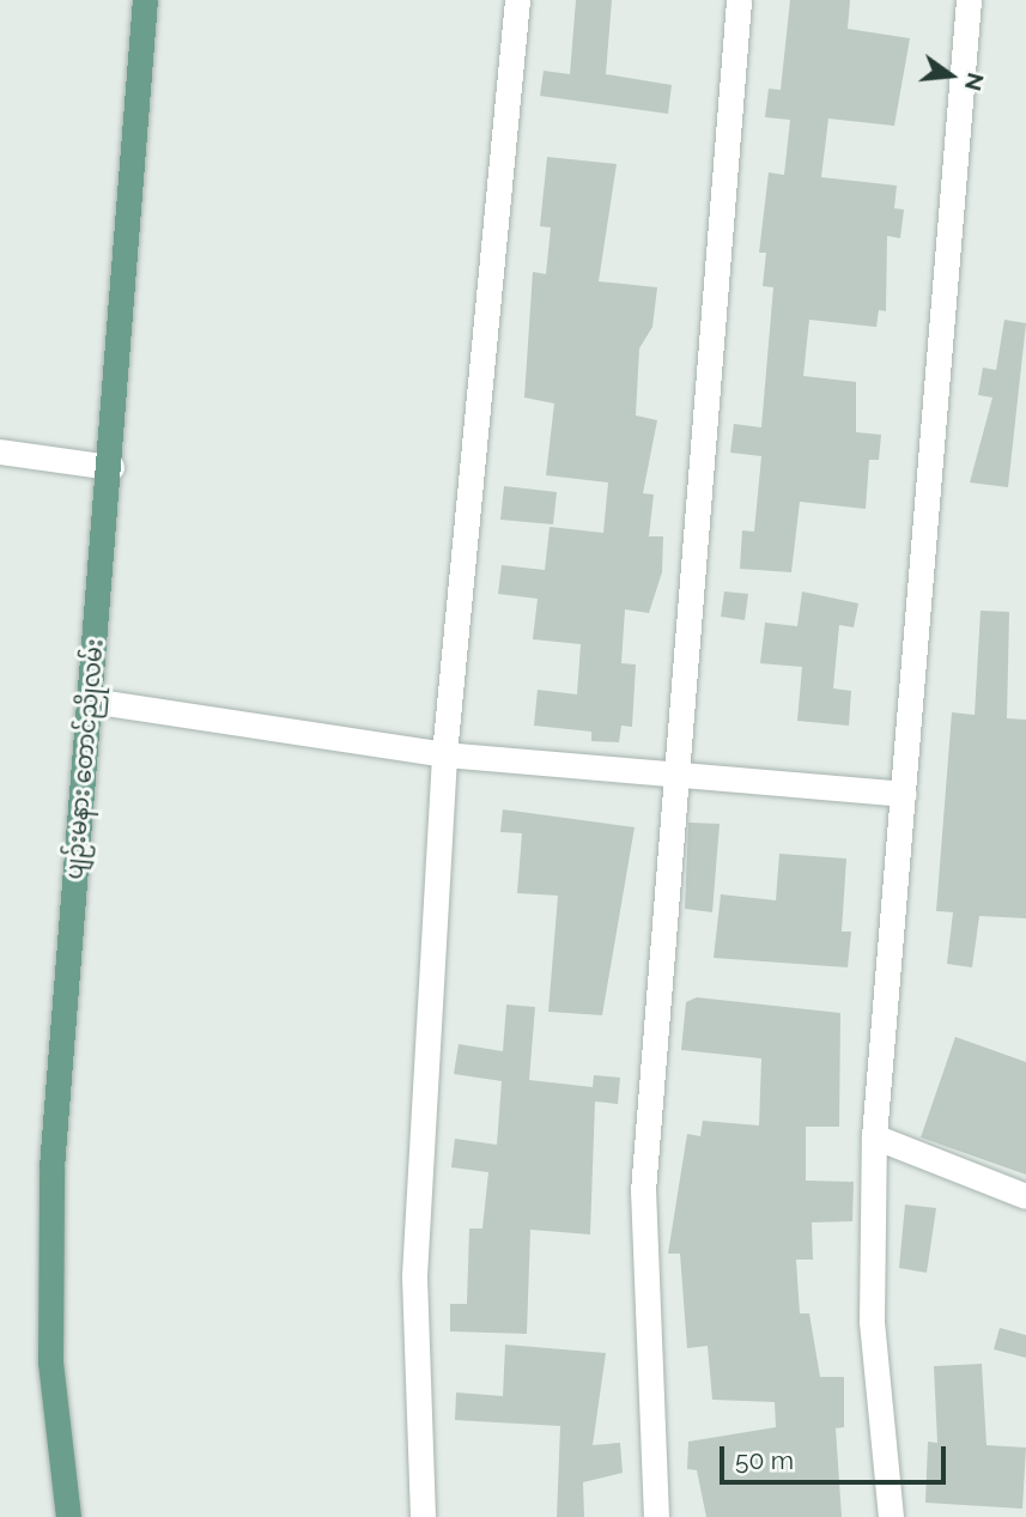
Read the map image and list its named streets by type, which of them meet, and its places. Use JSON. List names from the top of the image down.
{
  "streets": {
    "main road": ["ပျဉ်းမနား တောင်ညိုလမ်း"]
  },
  "scale_bar": "50 m",
  "north": "right"
}
